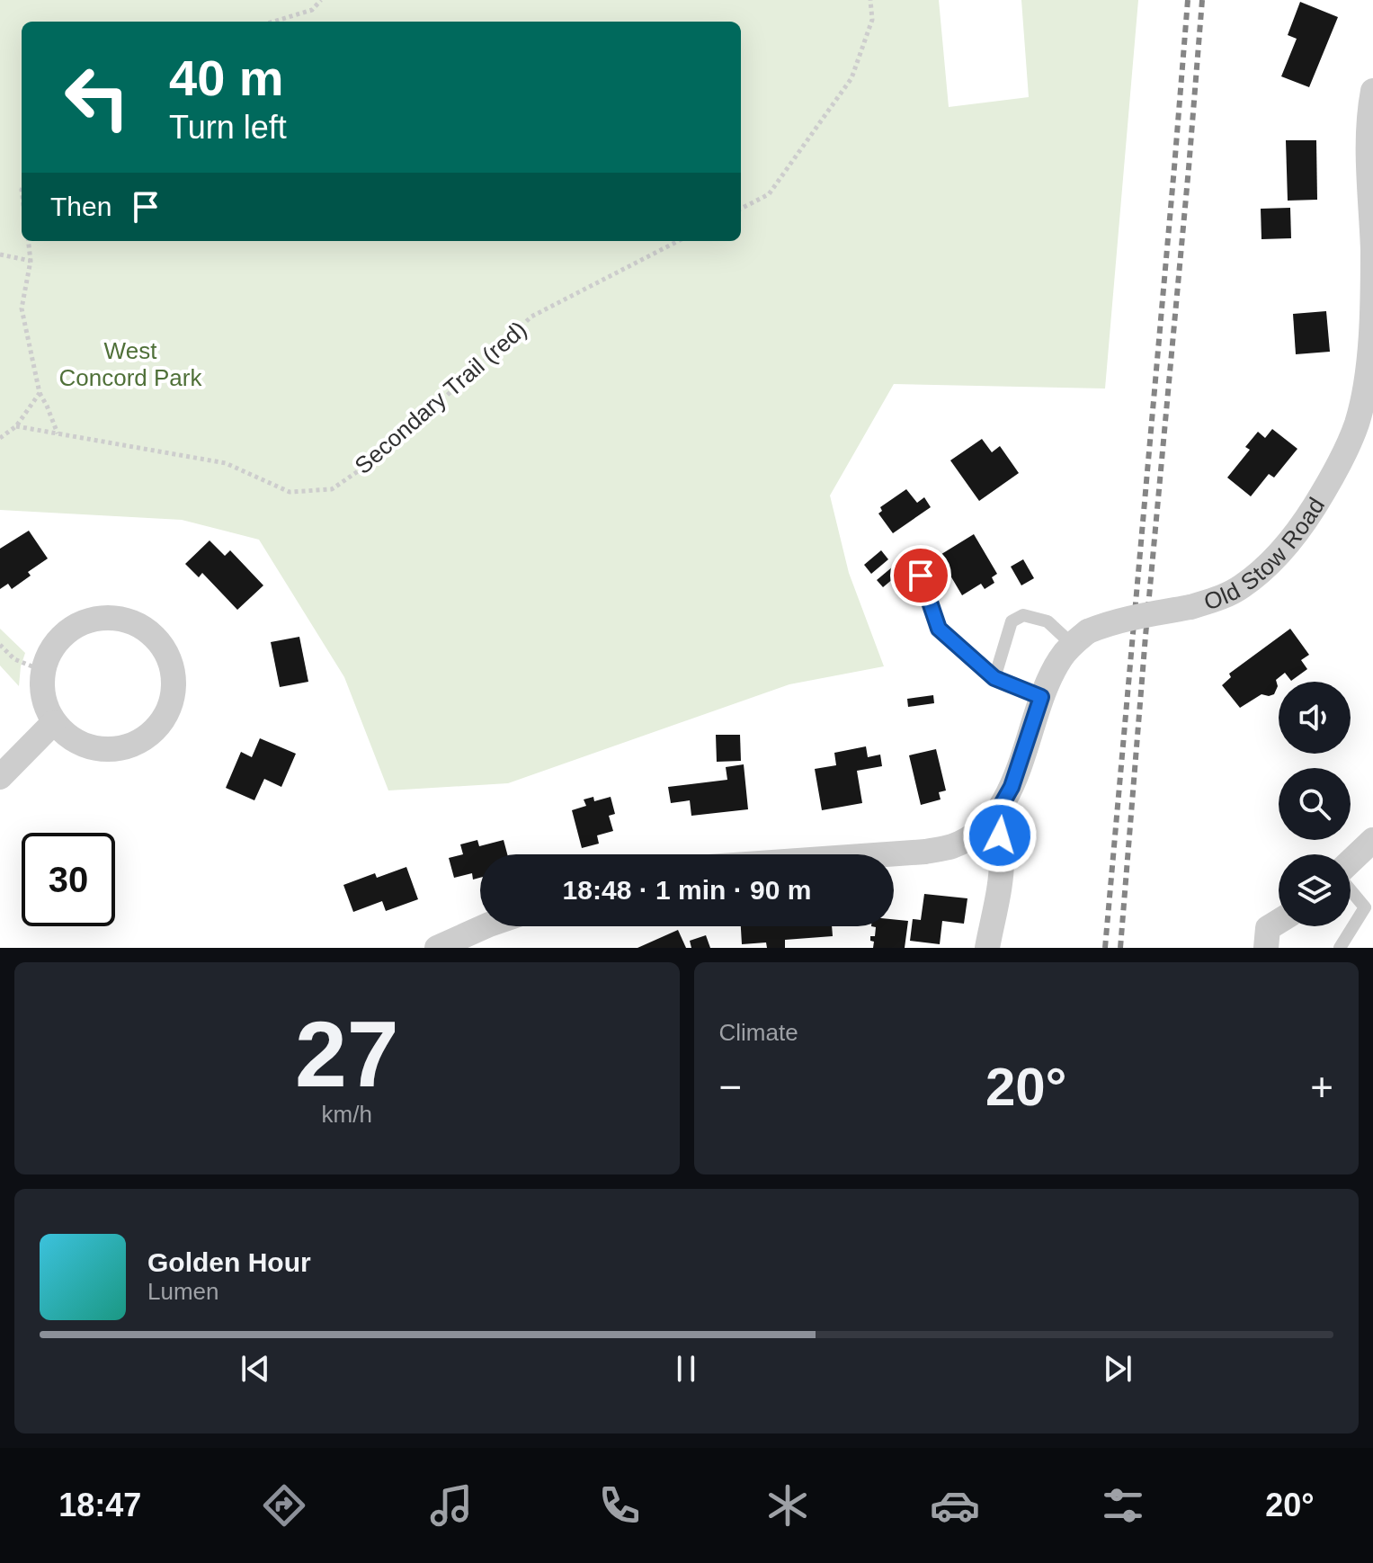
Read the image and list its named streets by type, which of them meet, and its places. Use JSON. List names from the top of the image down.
{
  "streets": {
    "street": ["Old Stow Road"],
    "path": ["Secondary Trail (red)"]
  },
  "parks": ["West Concord Park"],
  "page": {
    "turn": ["40 m", "Turn left"],
    "then": "Then",
    "limit": "30",
    "trip": "18:48 · 1 min · 90 m",
    "tile": [
      ["27", "km/h"],
      "Climate"
    ],
    "heat": ["−", "20°", "+"],
    "song": ["Golden Hour", "Lumen"],
    "tabs": ["18:47", "20°"]
  }
}
